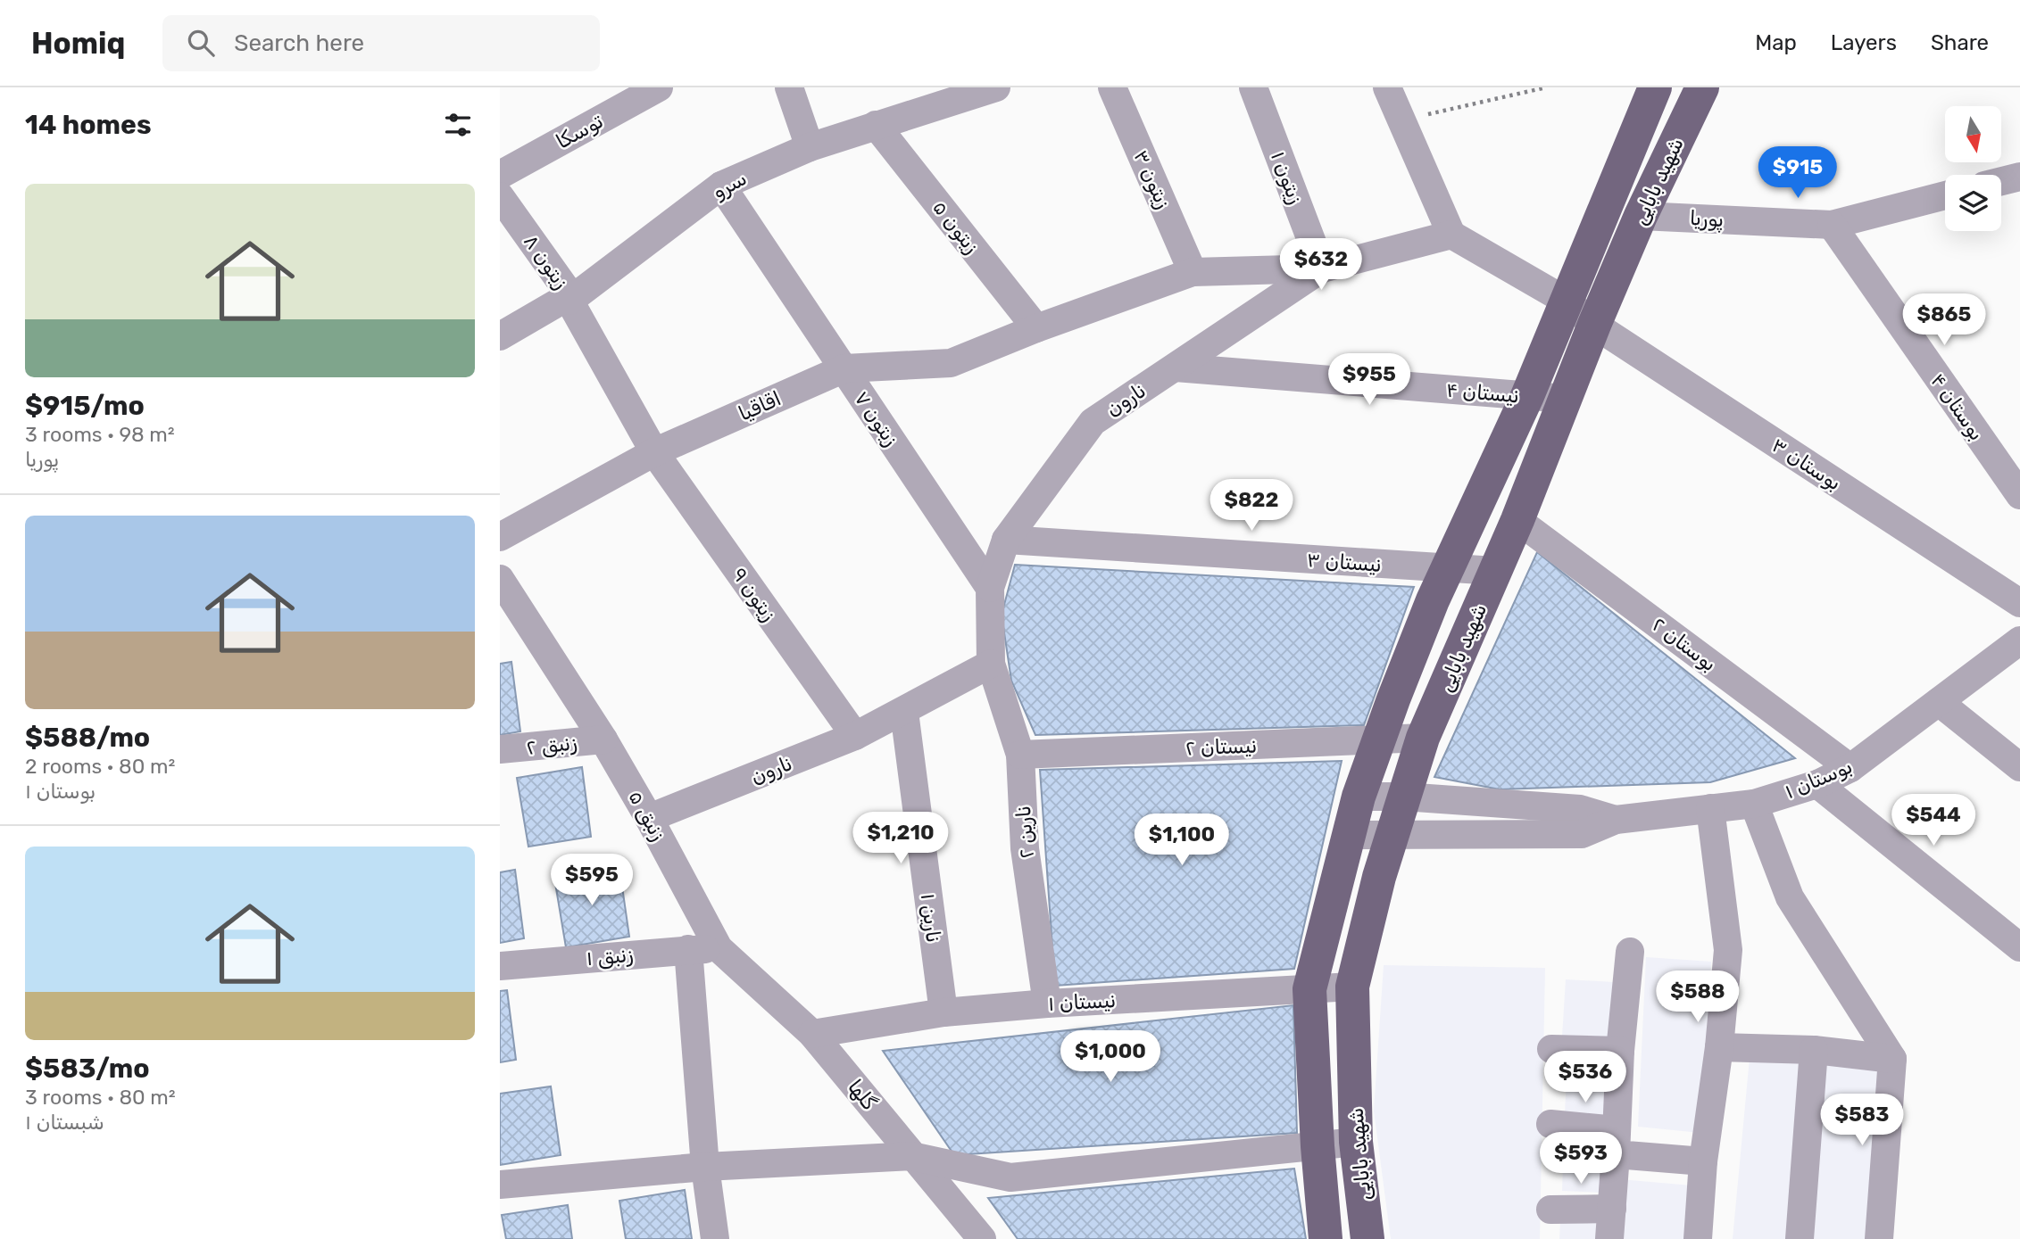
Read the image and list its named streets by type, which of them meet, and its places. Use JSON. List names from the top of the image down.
{
  "streets": {
    "main road": ["شهید بابایی"],
    "street": [
      "توسکا",
      "زیتون ۱",
      "زیتون ۳",
      "سرو",
      "پوریا",
      "زیتون ۵",
      "زیتون ۸",
      "نیستان ۴",
      "نارون",
      "اقاقیا",
      "بوستان ۴",
      "زیتون ۷",
      "بوستان ۳",
      "نیستان ۳",
      "زیتون ۹",
      "بوستان ۲",
      "زنبق ۲",
      "نیستان ۲",
      "بوستان ۱",
      "زنبق ۵",
      "نارین ۲",
      "نارین ۱",
      "زنبق ۱",
      "نیستان ۱",
      "گلها"
    ]
  },
  "crossings": [
    ["زیتون ۱", "نارون"],
    ["زیتون ۱", "اقاقیا"],
    ["زیتون ۳", "اقاقیا"],
    ["شهید بابایی", "پوریا"],
    ["شهید بابایی", "نیستان ۴"],
    ["شهید بابایی", "بوستان ۳"],
    ["شهید بابایی", "نیستان ۳"],
    ["شهید بابایی", "بوستان ۲"],
    ["شهید بابایی", "نیستان ۲"],
    ["شهید بابایی", "بوستان ۱"],
    ["شهید بابایی", "نیستان ۱"],
    ["سرو", "زیتون ۵"],
    ["سرو", "زیتون ۸"],
    ["سرو", "زیتون ۷"],
    ["پوریا", "بوستان ۴"],
    ["زیتون ۵", "اقاقیا"],
    ["نیستان ۴", "نارون"],
    ["نارون", "اقاقیا"],
    ["نارون", "زیتون ۷"],
    ["نارون", "نیستان ۳"],
    ["نارون", "زیتون ۹"],
    ["نارون", "زنبق ۵"],
    ["نارون", "نارین ۲"],
    ["نارون", "نارین ۱"],
    ["اقاقیا", "زیتون ۷"],
    ["اقاقیا", "زیتون ۹"],
    ["بوستان ۲", "بوستان ۱"],
    ["زنبق ۲", "زنبق ۵"],
    ["نیستان ۲", "نارین ۲"],
    ["زنبق ۵", "زنبق ۱"],
    ["زنبق ۵", "نیستان ۱"],
    ["زنبق ۵", "گلها"],
    ["نارین ۲", "نیستان ۱"],
    ["نارین ۱", "نیستان ۱"],
    ["نیستان ۱", "گلها"]
  ],
  "north": "bottom",
  "page": {
    "header": "Homiq",
    "search": "Search here",
    "nav": ["Map", "Layers", "Share"],
    "heading": "14 homes",
    "price": [
      "$915",
      "$632",
      "$865",
      "$955",
      "$822",
      "$544",
      "$1,210",
      "$1,100",
      "$595",
      "$588",
      "$1,000",
      "$536",
      "$583",
      "$593"
    ],
    "list": [
      {
        "name": "$915/mo",
        "note": "3 rooms · 98 m² · پوریا"
      },
      {
        "name": "$588/mo",
        "note": "2 rooms · 80 m² · بوستان ۱"
      },
      {
        "name": "$583/mo",
        "note": "3 rooms · 80 m² · شبستان ۱"
      }
    ]
  }
}
